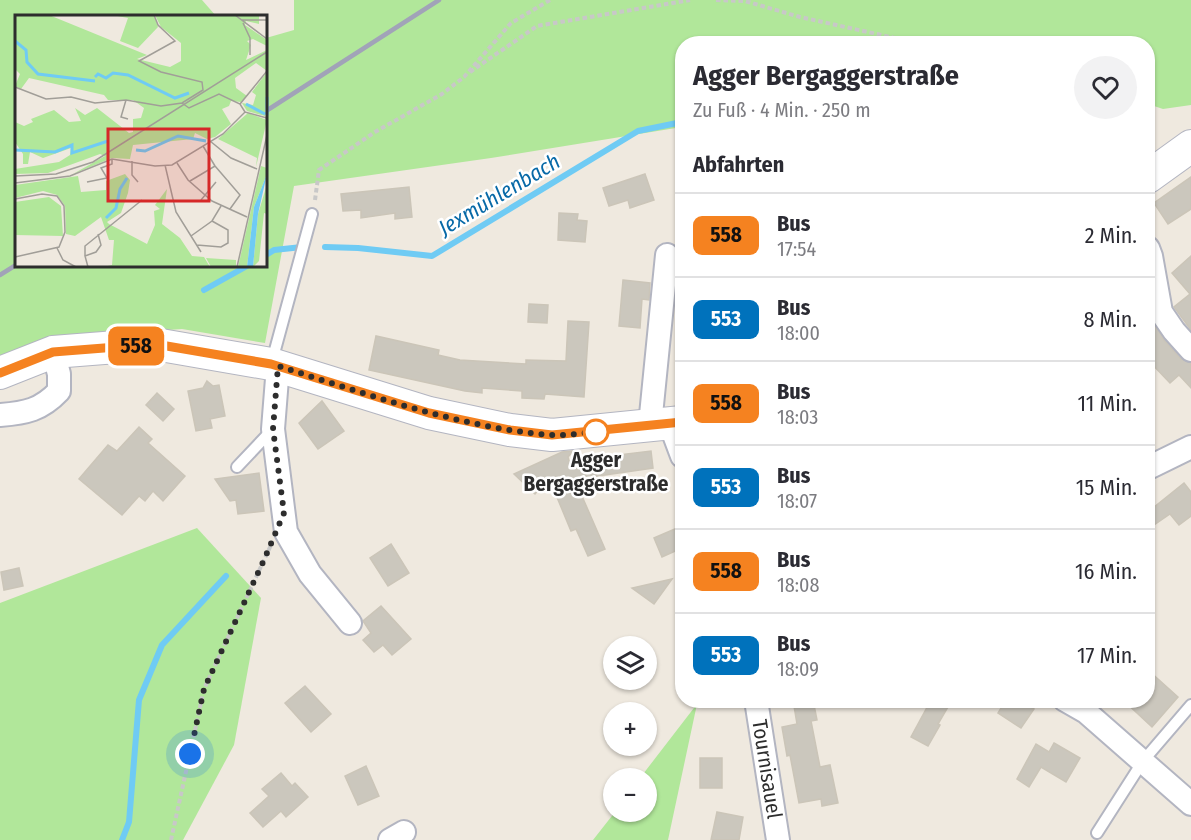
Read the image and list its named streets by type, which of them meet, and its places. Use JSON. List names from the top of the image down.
{
  "streets": {
    "street": ["Tournisauel"]
  },
  "water": ["Jexmühlenbach"],
  "places": ["Agger Bergaggerstraße"],
  "lines": ["bus line 558"],
  "page": {
    "on_map": "558",
    "heading": [
      ["Agger Bergaggerstraße", "Zu Fuß · 4 Min. · 250 m"],
      "Abfahrten"
    ],
    "list": [
      {
        "mark": "558",
        "name": "Bus",
        "note": "17:54",
        "value": "2 Min."
      },
      {
        "mark": "553",
        "name": "Bus",
        "note": "18:00",
        "value": "8 Min."
      },
      {
        "mark": "558",
        "name": "Bus",
        "note": "18:03",
        "value": "11 Min."
      },
      {
        "mark": "553",
        "name": "Bus",
        "note": "18:07",
        "value": "15 Min."
      },
      {
        "mark": "558",
        "name": "Bus",
        "note": "18:08",
        "value": "16 Min."
      },
      {
        "mark": "553",
        "name": "Bus",
        "note": "18:09",
        "value": "17 Min."
      }
    ],
    "map_buttons": ["+", "−"]
  }
}
